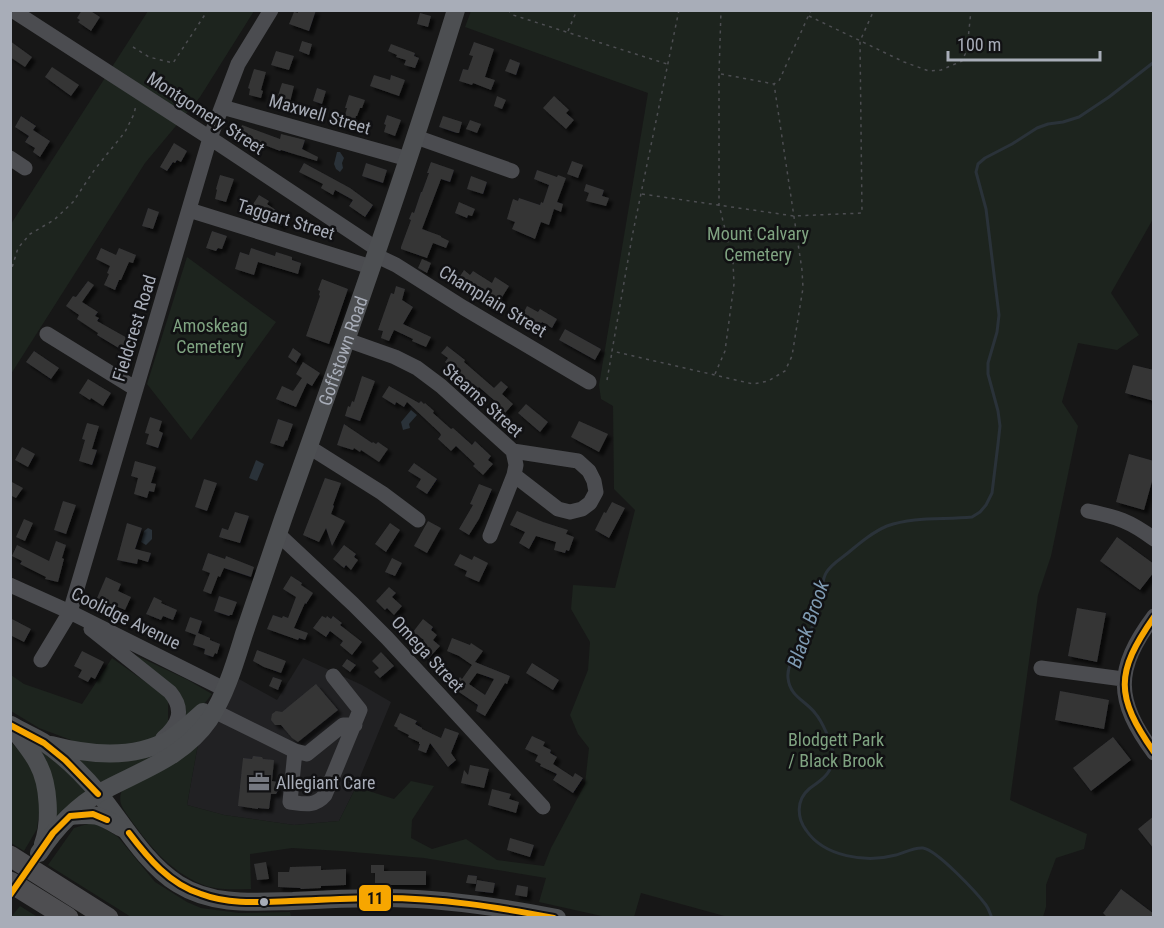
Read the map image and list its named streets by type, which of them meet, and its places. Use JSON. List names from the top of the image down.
{
  "streets": {
    "main road": ["Goffstown Road"],
    "street": [
      "Montgomery Street",
      "Maxwell Street",
      "Taggart Street",
      "Champlain Street",
      "Fieldcrest Road",
      "Stearns Street",
      "Coolidge Avenue",
      "Omega Street"
    ]
  },
  "crossings": [
    ["Montgomery Street", "Taggart Street"],
    ["Montgomery Street", "Champlain Street"],
    ["Montgomery Street", "Fieldcrest Road"],
    ["Montgomery Street", "Goffstown Road"],
    ["Maxwell Street", "Fieldcrest Road"],
    ["Maxwell Street", "Goffstown Road"],
    ["Taggart Street", "Champlain Street"],
    ["Taggart Street", "Fieldcrest Road"],
    ["Taggart Street", "Goffstown Road"],
    ["Champlain Street", "Goffstown Road"],
    ["Fieldcrest Road", "Coolidge Avenue"],
    ["Goffstown Road", "Stearns Street"],
    ["Goffstown Road", "Coolidge Avenue"],
    ["Goffstown Road", "Omega Street"]
  ],
  "water": ["Black Brook"],
  "parks": ["Mount Calvary Cemetery", "Amoskeag Cemetery", "Blodgett Park / Black Brook"],
  "places": {
    "office": ["Allegiant Care"]
  },
  "lines": ["transit line 11"],
  "scale_bar": "100 m"
}
